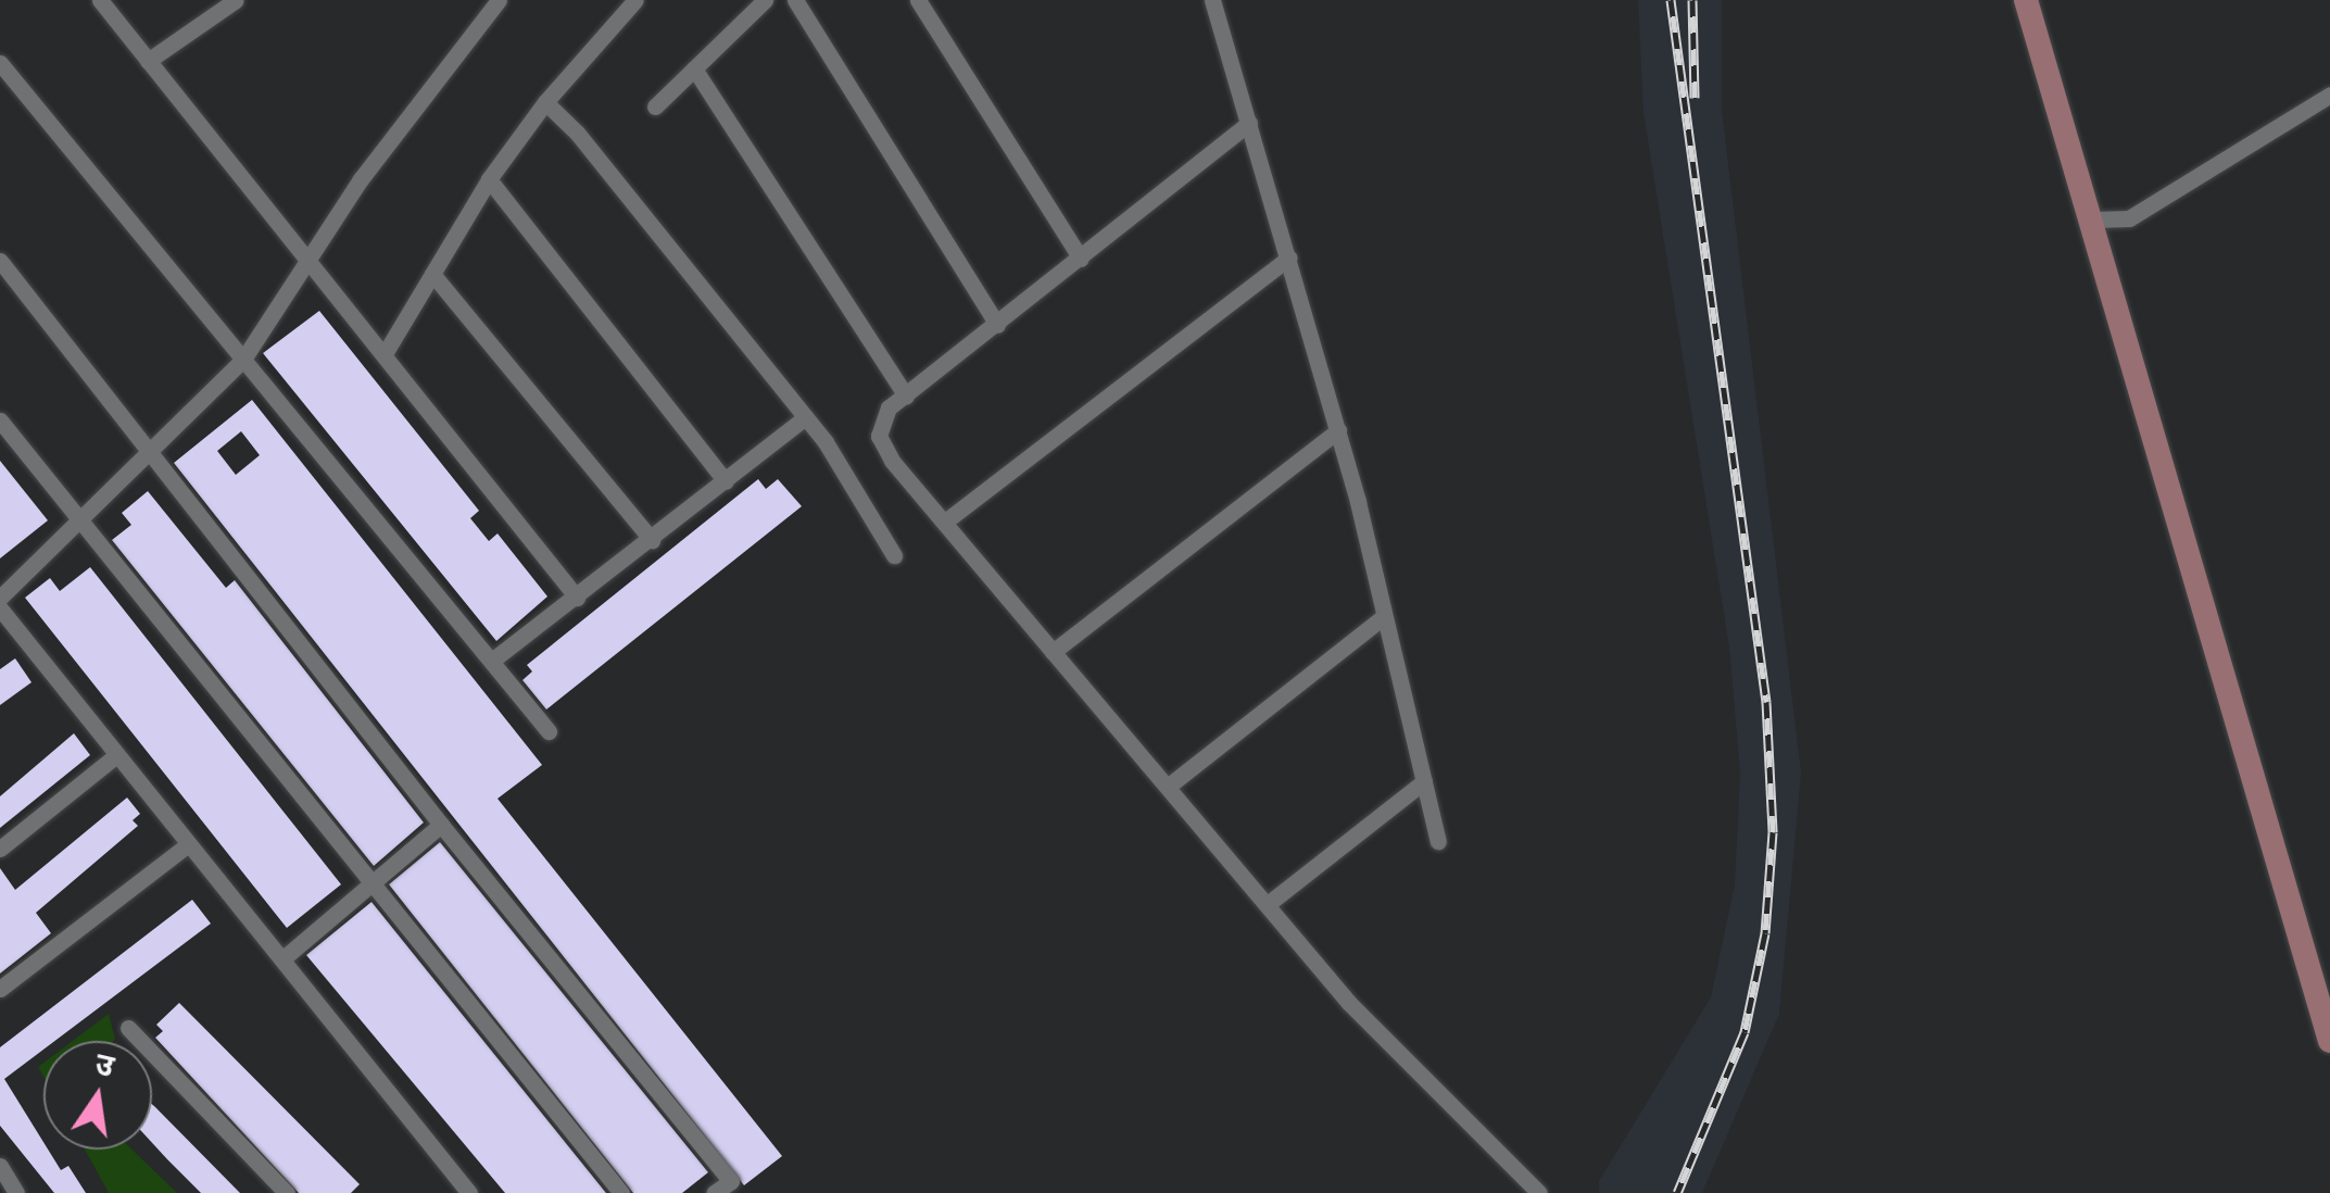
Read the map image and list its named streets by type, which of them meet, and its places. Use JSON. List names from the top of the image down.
{
  "north": "top"
}
